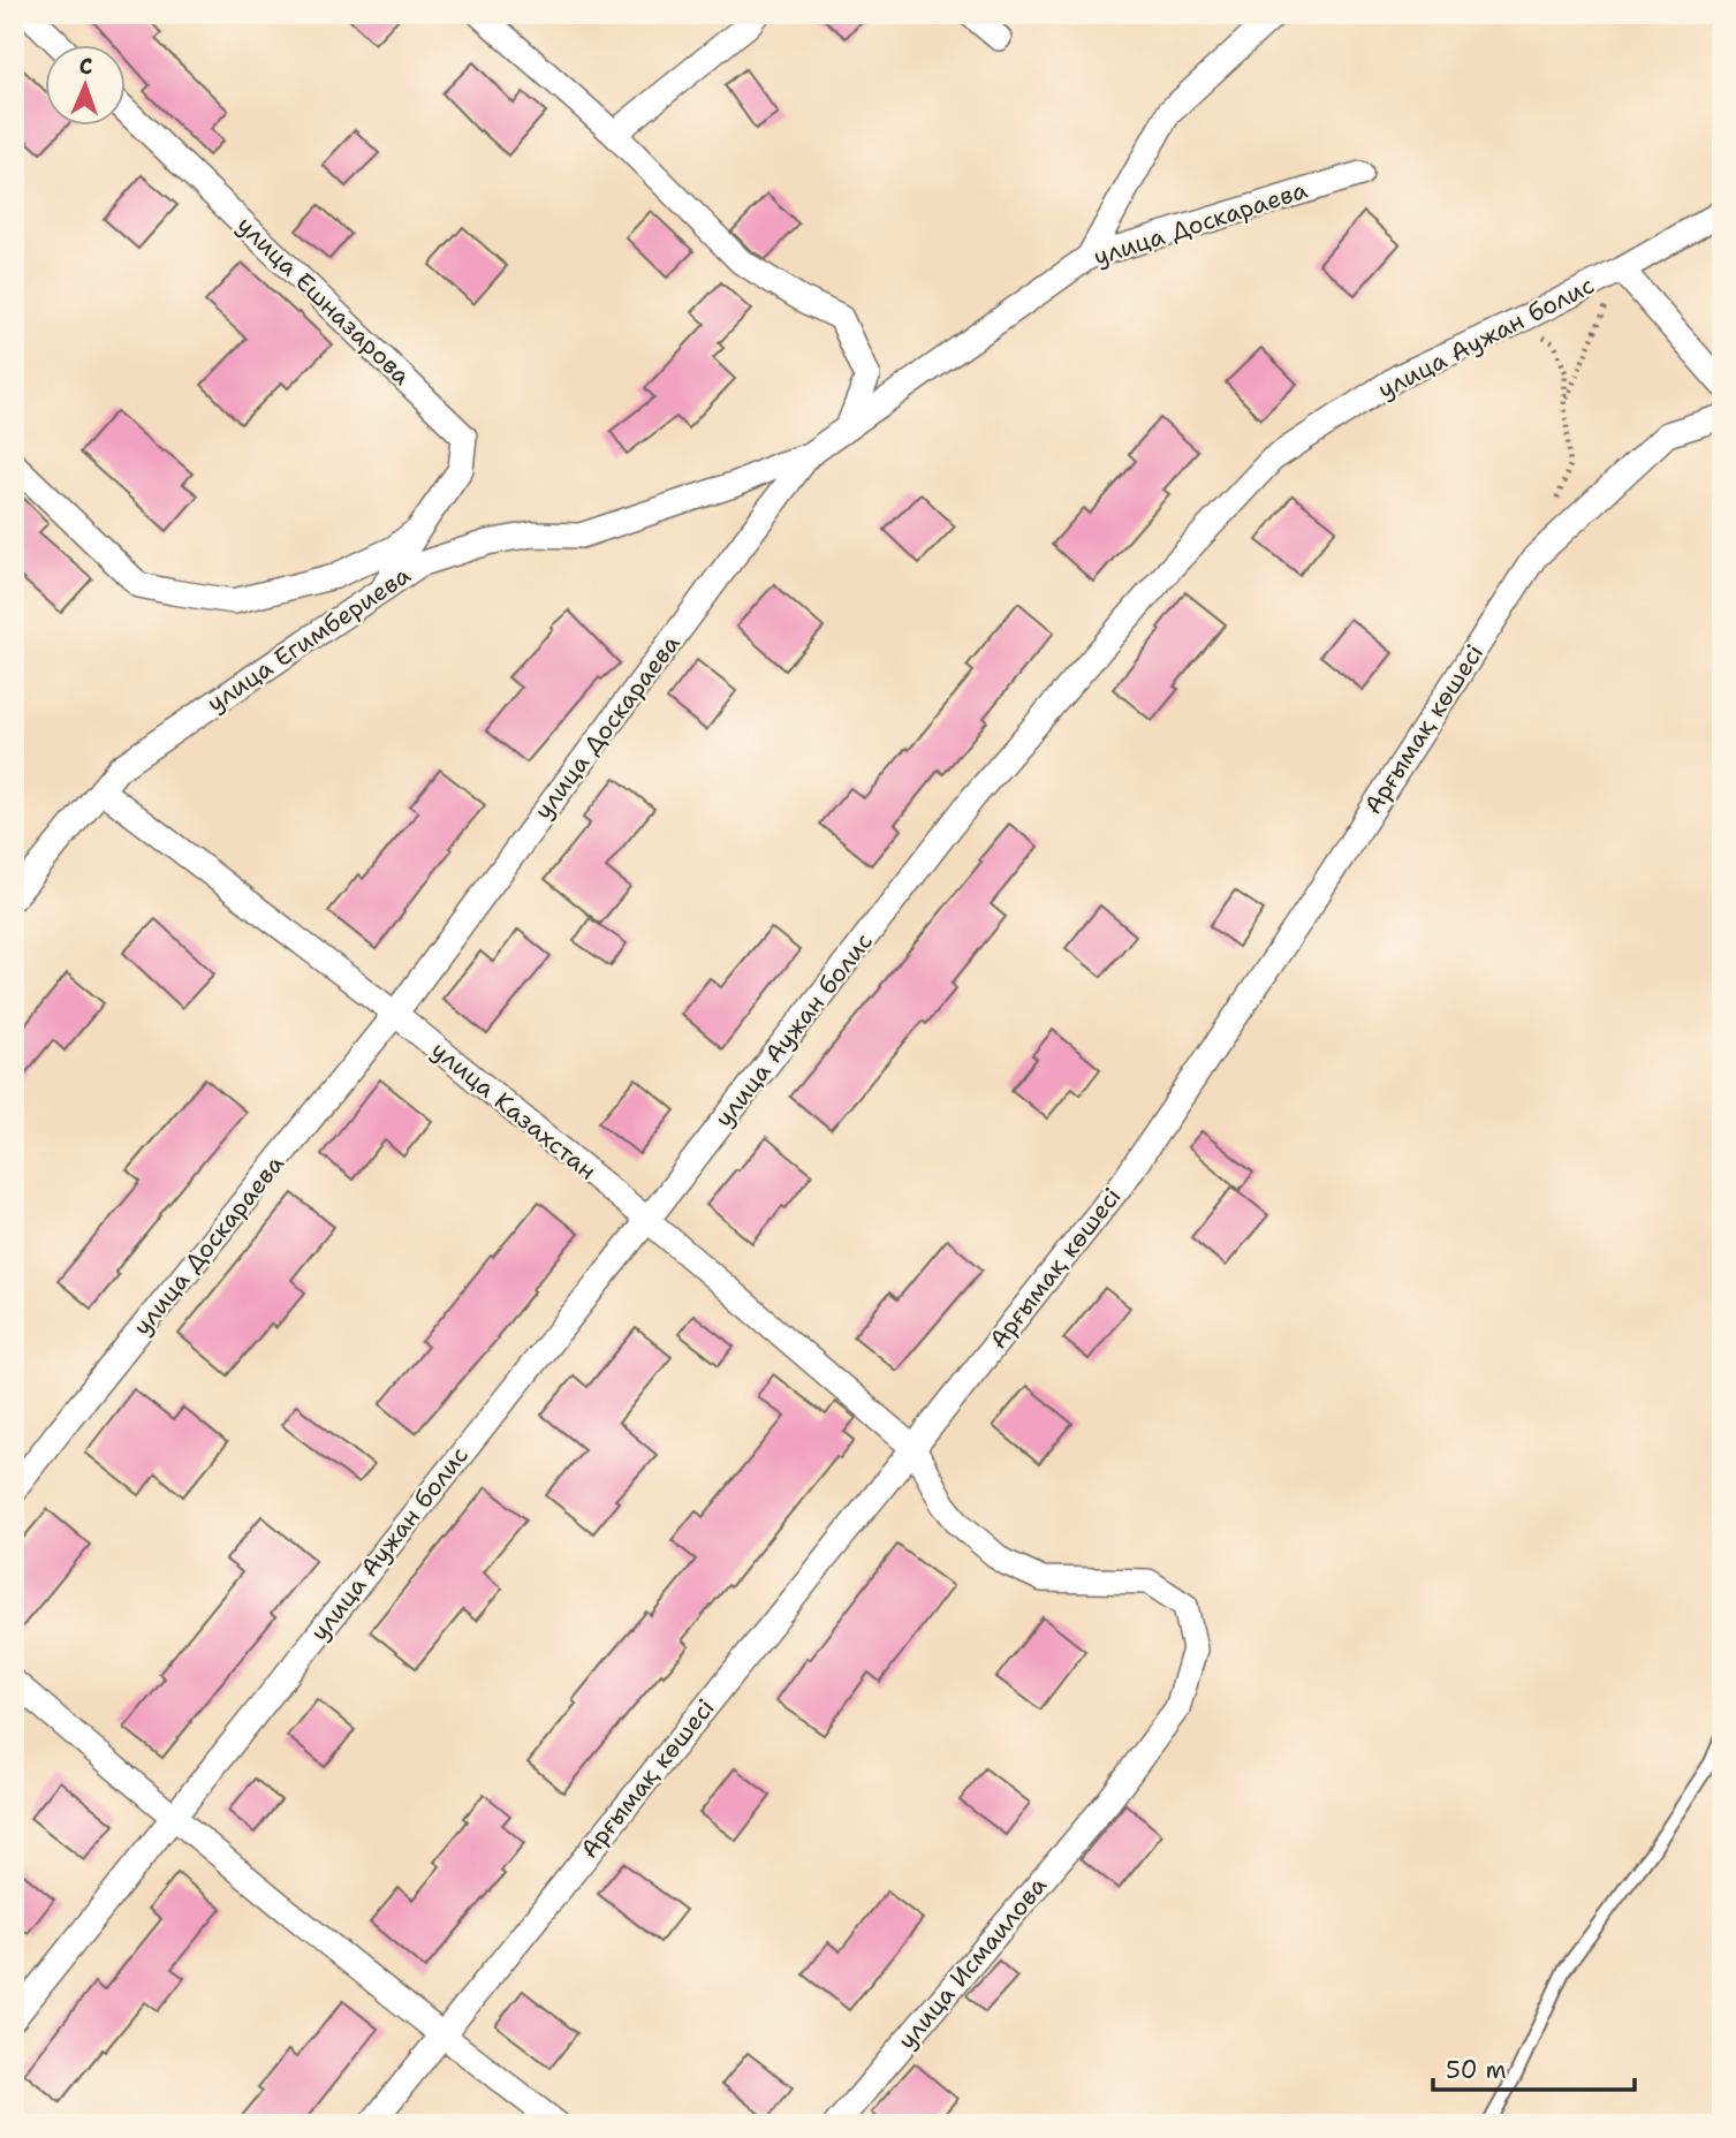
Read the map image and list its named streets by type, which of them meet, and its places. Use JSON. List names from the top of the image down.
{
  "streets": {
    "street": [
      "улица Доскараева",
      "улица Ешназарова",
      "улица Аужан болис",
      "улица Егимбериева",
      "Арғымақ көшесі",
      "улица Казахстан",
      "улица Исмаилова"
    ]
  },
  "crossings": [
    ["улица Доскараева", "улица Егимбериева"],
    ["улица Доскараева", "улица Казахстан"],
    ["улица Ешназарова", "улица Егимбериева"],
    ["улица Аужан болис", "улица Казахстан"],
    ["улица Егимбериева", "улица Казахстан"],
    ["Арғымақ көшесі", "улица Казахстан"],
    ["Арғымақ көшесі", "улица Исмаилова"],
    ["улица Казахстан", "улица Исмаилова"]
  ],
  "scale_bar": "50 m",
  "north": "top"
}
